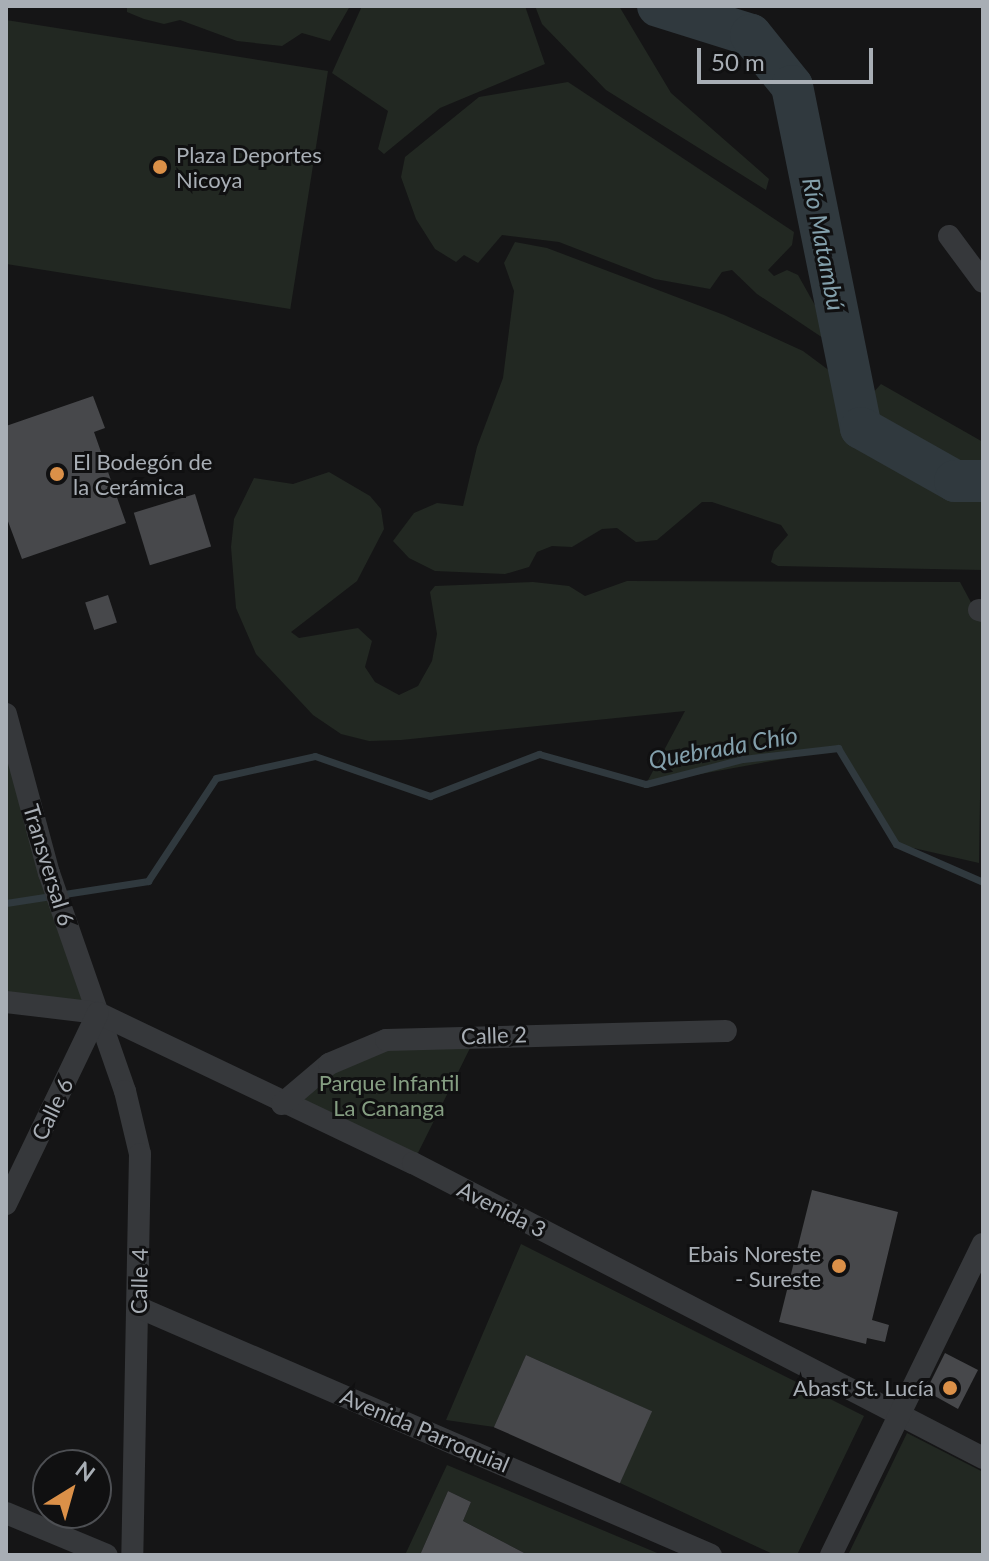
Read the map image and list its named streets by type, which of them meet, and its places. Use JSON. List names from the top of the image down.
{
  "streets": {
    "street": [
      "Transversal 6",
      "Calle 2",
      "Calle 6",
      "Avenida 3",
      "Calle 4",
      "Avenida Parroquial"
    ]
  },
  "crossings": [
    ["Transversal 6", "Calle 6"],
    ["Transversal 6", "Avenida 3"],
    ["Transversal 6", "Calle 4"],
    ["Calle 2", "Avenida 3"],
    ["Calle 6", "Avenida 3"],
    ["Calle 6", "Calle 4"],
    ["Avenida 3", "Calle 4"],
    ["Calle 4", "Avenida Parroquial"]
  ],
  "water": ["Río Matambú", "Quebrada Chío"],
  "parks": ["Parque Infantil La Cananga"],
  "places": [
    "Plaza Deportes Nicoya",
    "El Bodegón de la Cerámica",
    "Ebais Noreste - Sureste",
    "Abast St. Lucía"
  ],
  "scale_bar": "50 m",
  "north": "top right"
}
